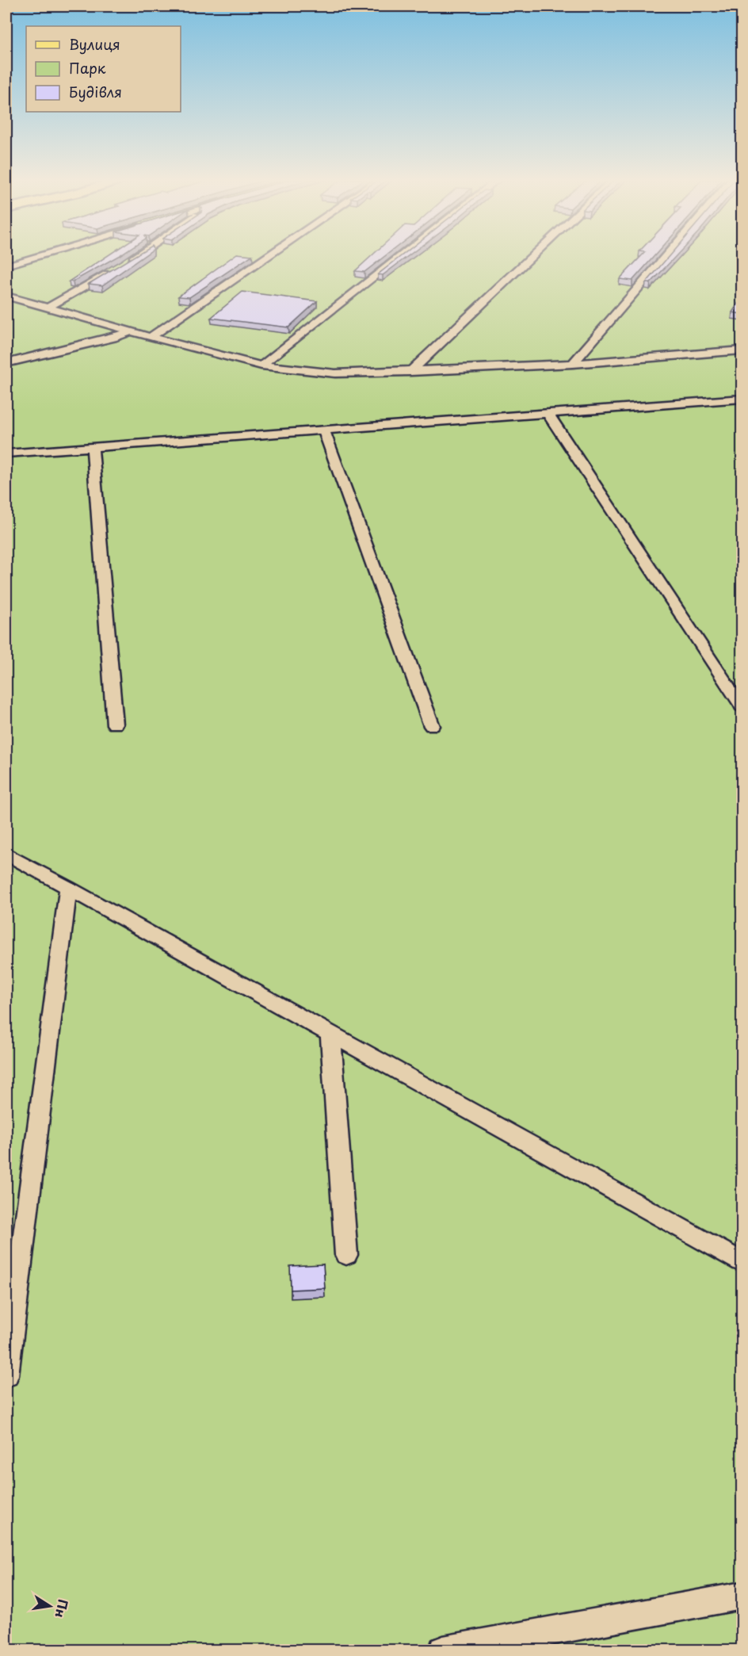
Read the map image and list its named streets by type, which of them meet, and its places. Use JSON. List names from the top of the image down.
{
  "legend": ["Вулиця", "Парк", "Будівля"],
  "north": "right"
}
